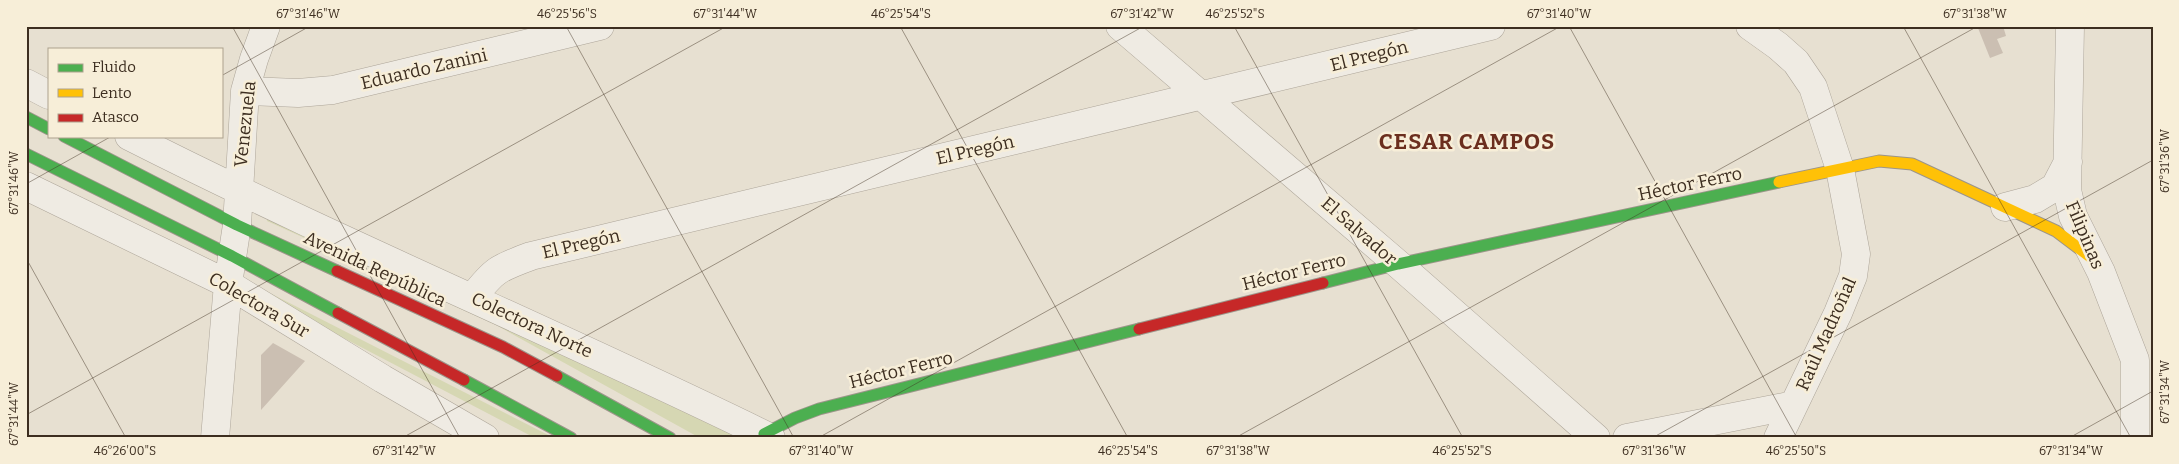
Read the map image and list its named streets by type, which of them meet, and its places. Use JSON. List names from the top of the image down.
{
  "streets": {
    "street": [
      "El Pregón",
      "Eduardo Zanini",
      "Venezuela",
      "Héctor Ferro",
      "El Salvador",
      "Filipinas",
      "Avenida República",
      "Colectora Sur",
      "Colectora Norte",
      "Raúl Madroñal"
    ]
  },
  "crossings": [
    ["El Pregón", "El Salvador"],
    ["El Pregón", "Colectora Norte"],
    ["Eduardo Zanini", "Venezuela"],
    ["Venezuela", "Avenida República"],
    ["Venezuela", "Colectora Sur"],
    ["Venezuela", "Colectora Norte"],
    ["Héctor Ferro", "El Salvador"],
    ["Héctor Ferro", "Filipinas"],
    ["Héctor Ferro", "Colectora Norte"],
    ["Héctor Ferro", "Raúl Madroñal"]
  ],
  "districts": ["CESAR CAMPOS"],
  "legend": ["Fluido", "Lento", "Atasco"],
  "coordinates": [
    "67°31'46\"W",
    "46°25'56\"S",
    "67°31'44\"W",
    "46°25'54\"S",
    "67°31'42\"W",
    "46°25'52\"S",
    "67°31'40\"W",
    "67°31'38\"W",
    "67°31'36\"W",
    "67°31'34\"W",
    "46°26'00\"S",
    "46°25'50\"S"
  ]
}
